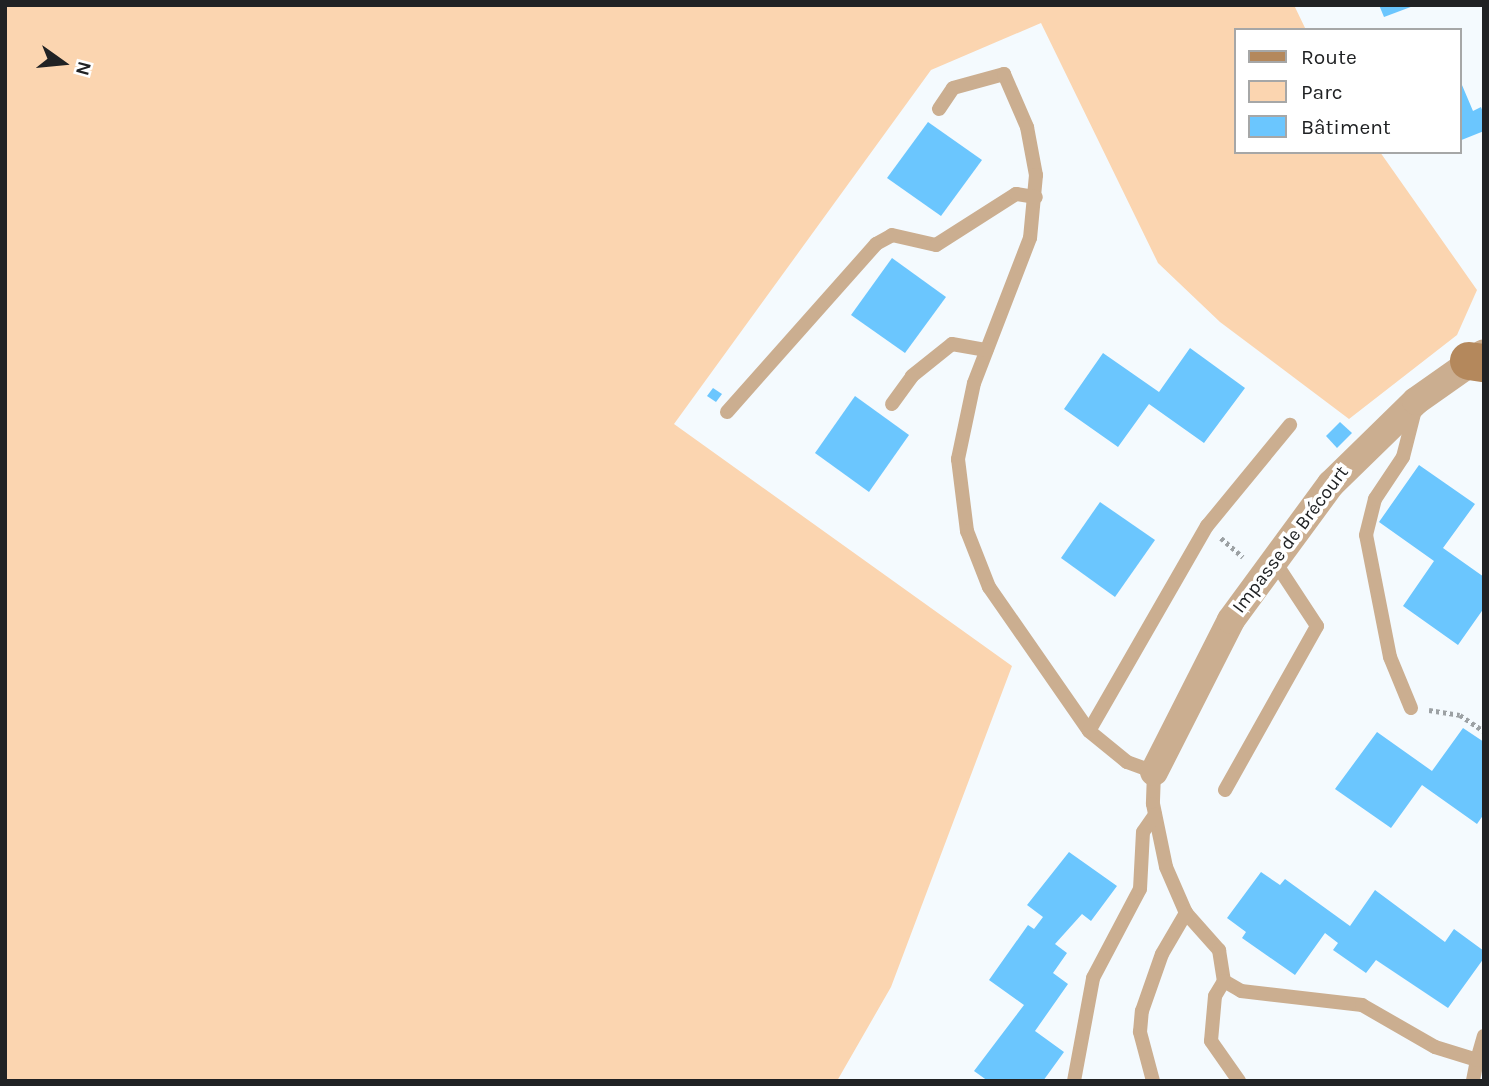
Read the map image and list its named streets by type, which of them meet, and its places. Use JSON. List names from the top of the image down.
{
  "streets": {
    "street": ["Impasse de Brécourt"]
  },
  "legend": ["Route", "Parc", "Bâtiment"],
  "north": "right"
}
